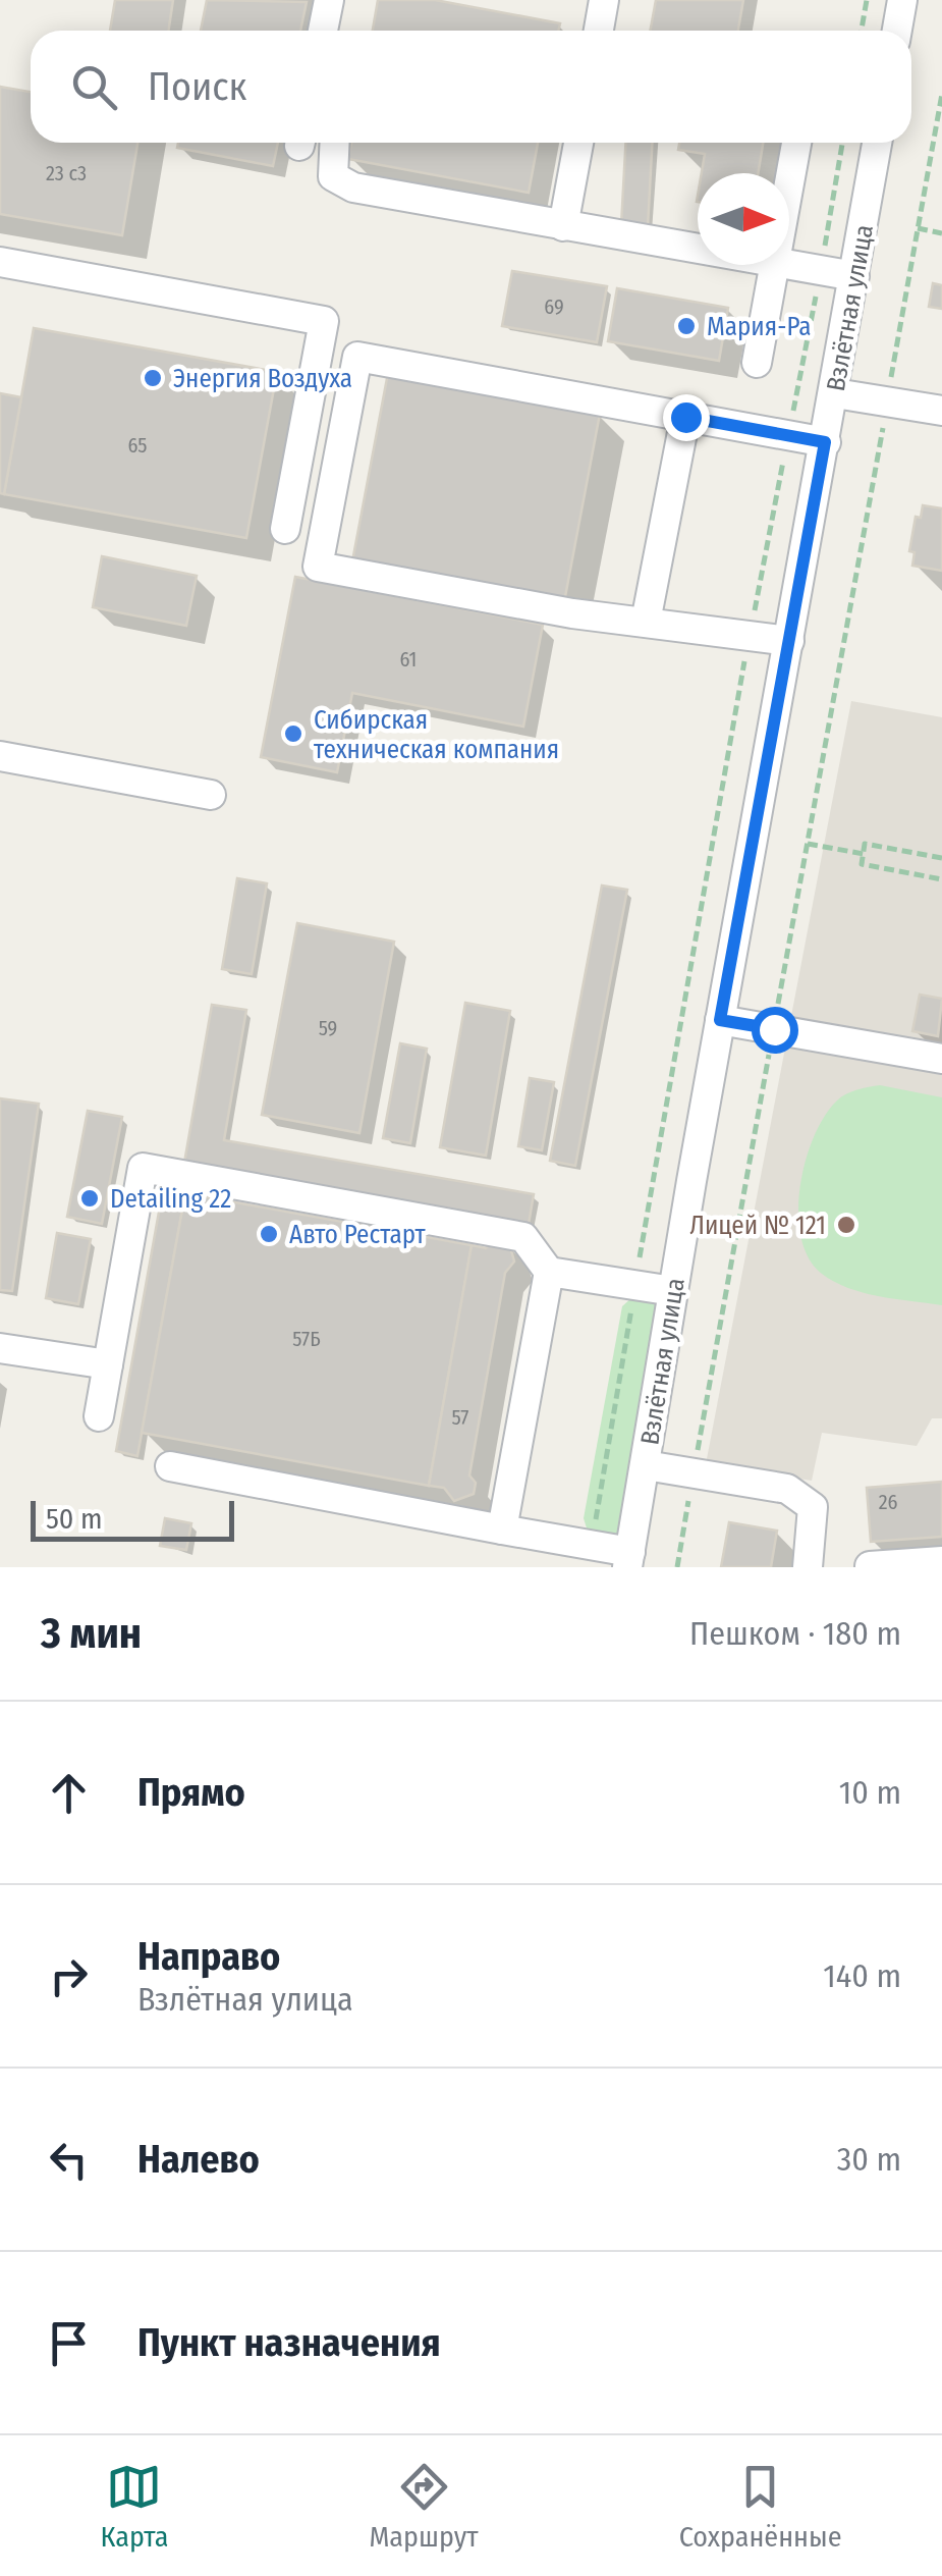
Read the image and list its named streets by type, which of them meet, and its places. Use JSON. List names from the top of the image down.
{
  "streets": {
    "street": ["Взлётная улица"]
  },
  "places": [
    "Мария-Ра",
    "Энергия Воздуха",
    "Сибирская техническая компания",
    "Detailing 22",
    "Лицей № 121",
    "Авто Рестарт"
  ],
  "house_numbers": [
    "23 с3",
    "69",
    "65",
    "61",
    "59",
    "57Б",
    "57",
    "26"
  ],
  "scale_bar": "50 m",
  "north": "right",
  "page": {
    "search": "Поиск",
    "scale": "50 m",
    "heading": ["3 мин", "Пешком · 180 m"],
    "list": [
      ["Прямо", "10 m"],
      ["Направо", "Взлётная улица", "140 m"],
      ["Налево", "30 m"],
      "Пункт назначения"
    ],
    "nav": ["Карта", "Маршрут", "Сохранённые"]
  }
}
